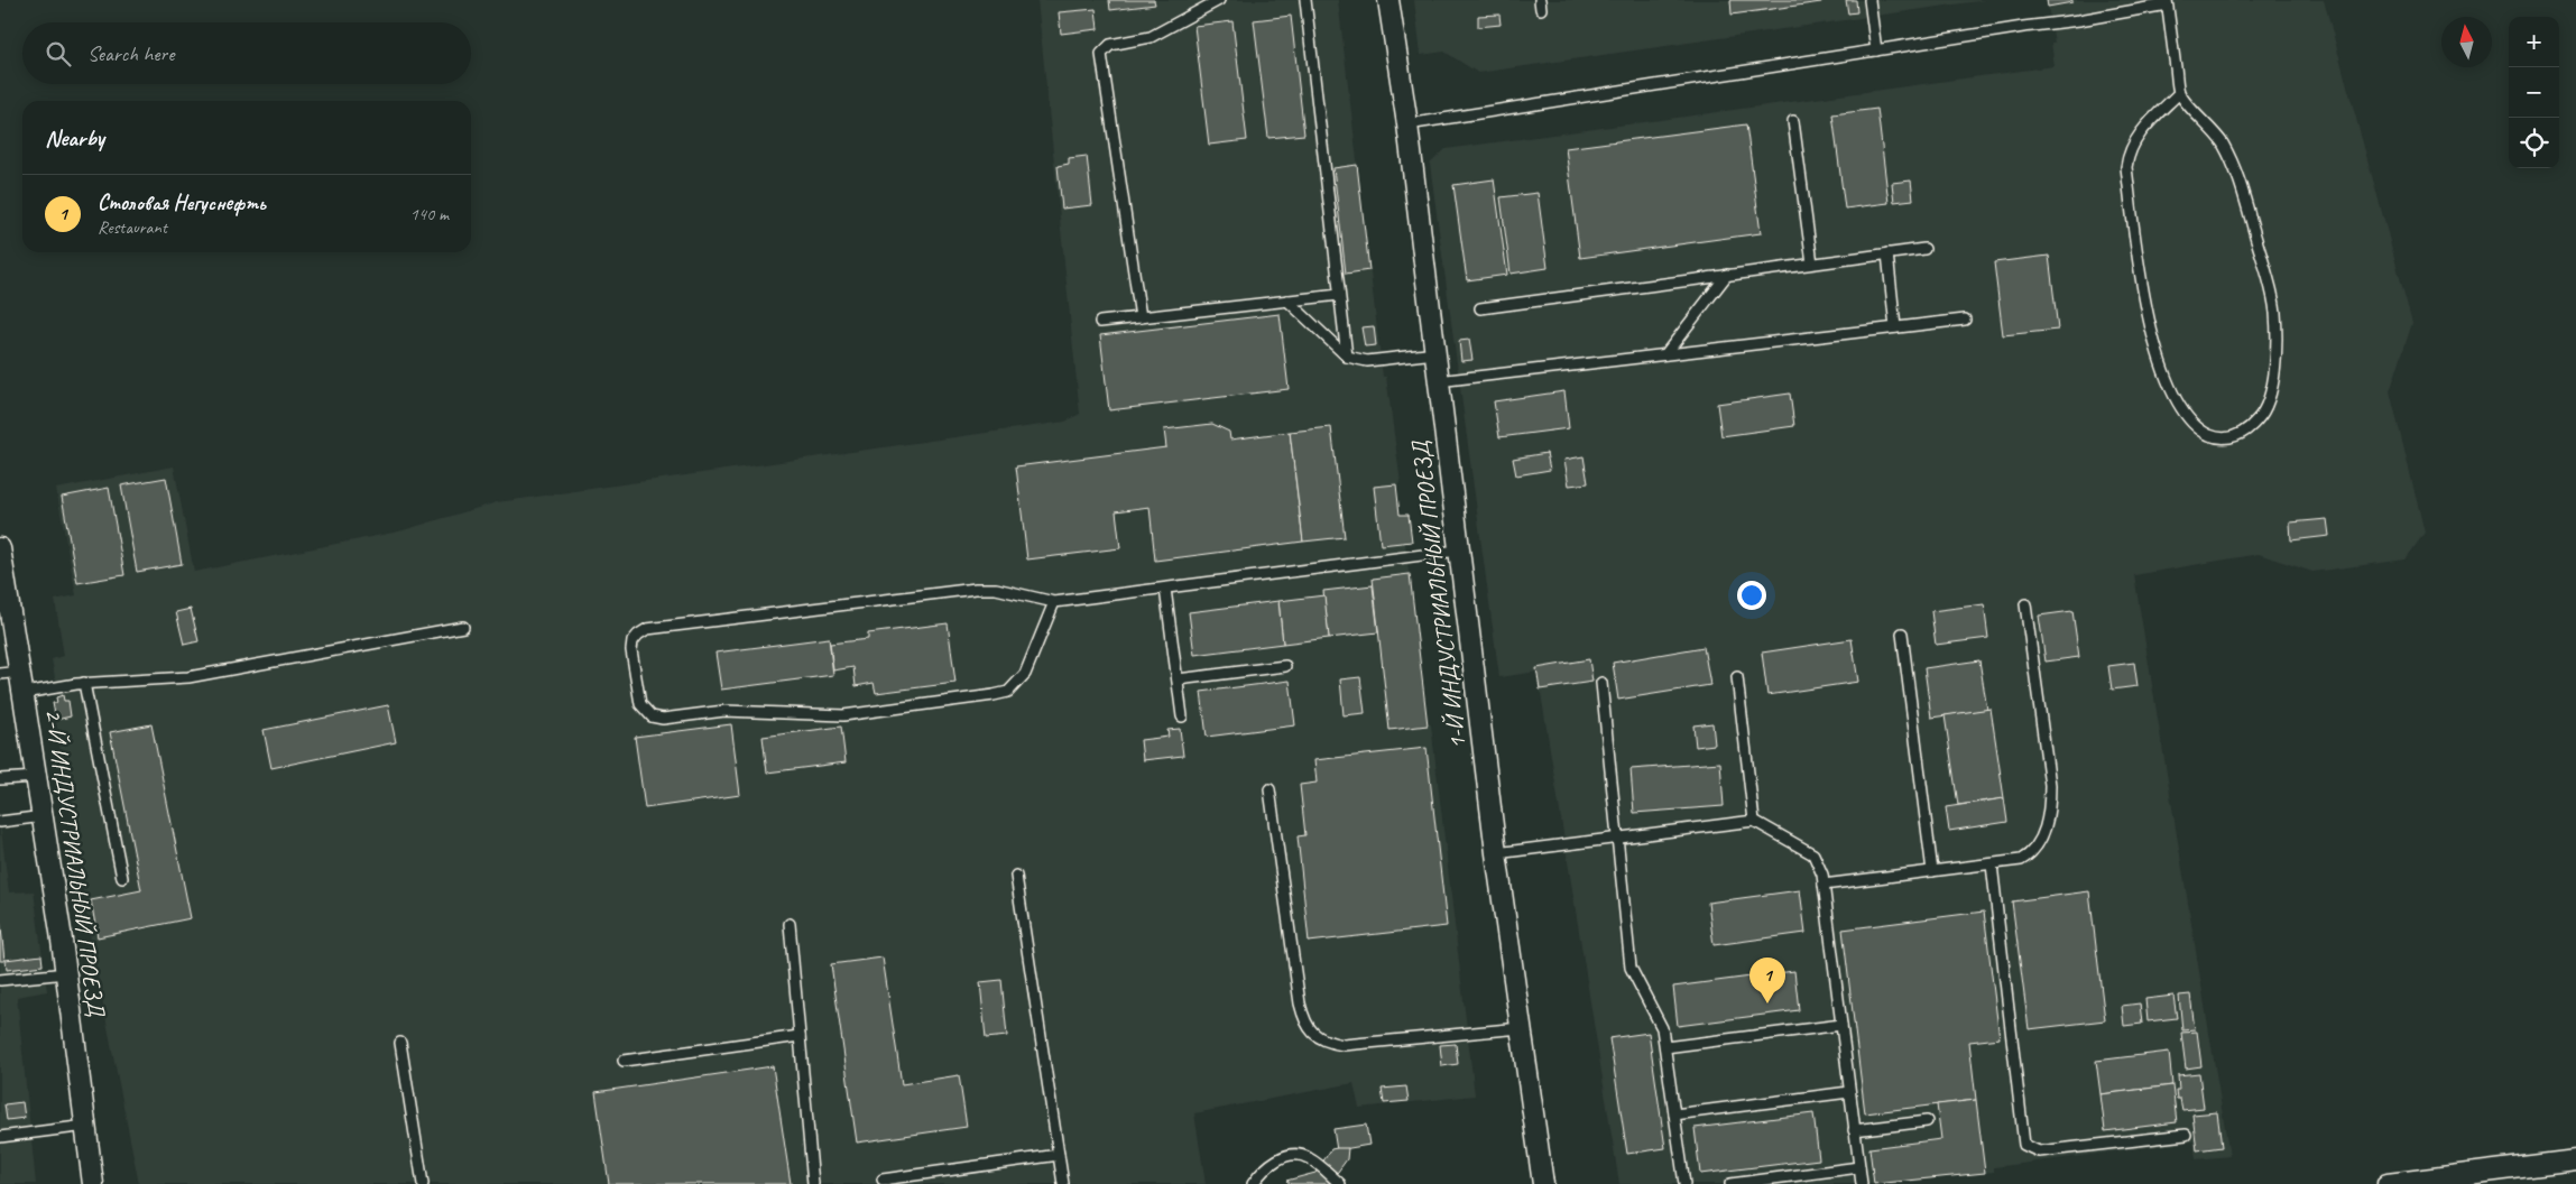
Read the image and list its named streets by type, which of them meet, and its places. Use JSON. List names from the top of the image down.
{
  "streets": {
    "street": ["1-Й ИНДУСТРИАЛЬНЫЙ ПРОЕЗД", "2-Й ИНДУСТРИАЛЬНЫЙ ПРОЕЗД"]
  },
  "north": "top",
  "page": {
    "map_buttons": ["+", "−"],
    "search": "Search here",
    "heading": "Nearby",
    "list": [
      {
        "mark": "1",
        "name": "Столовая Негуснефть",
        "note": "Restaurant",
        "value": "140 m"
      }
    ],
    "pins": "1"
  }
}
